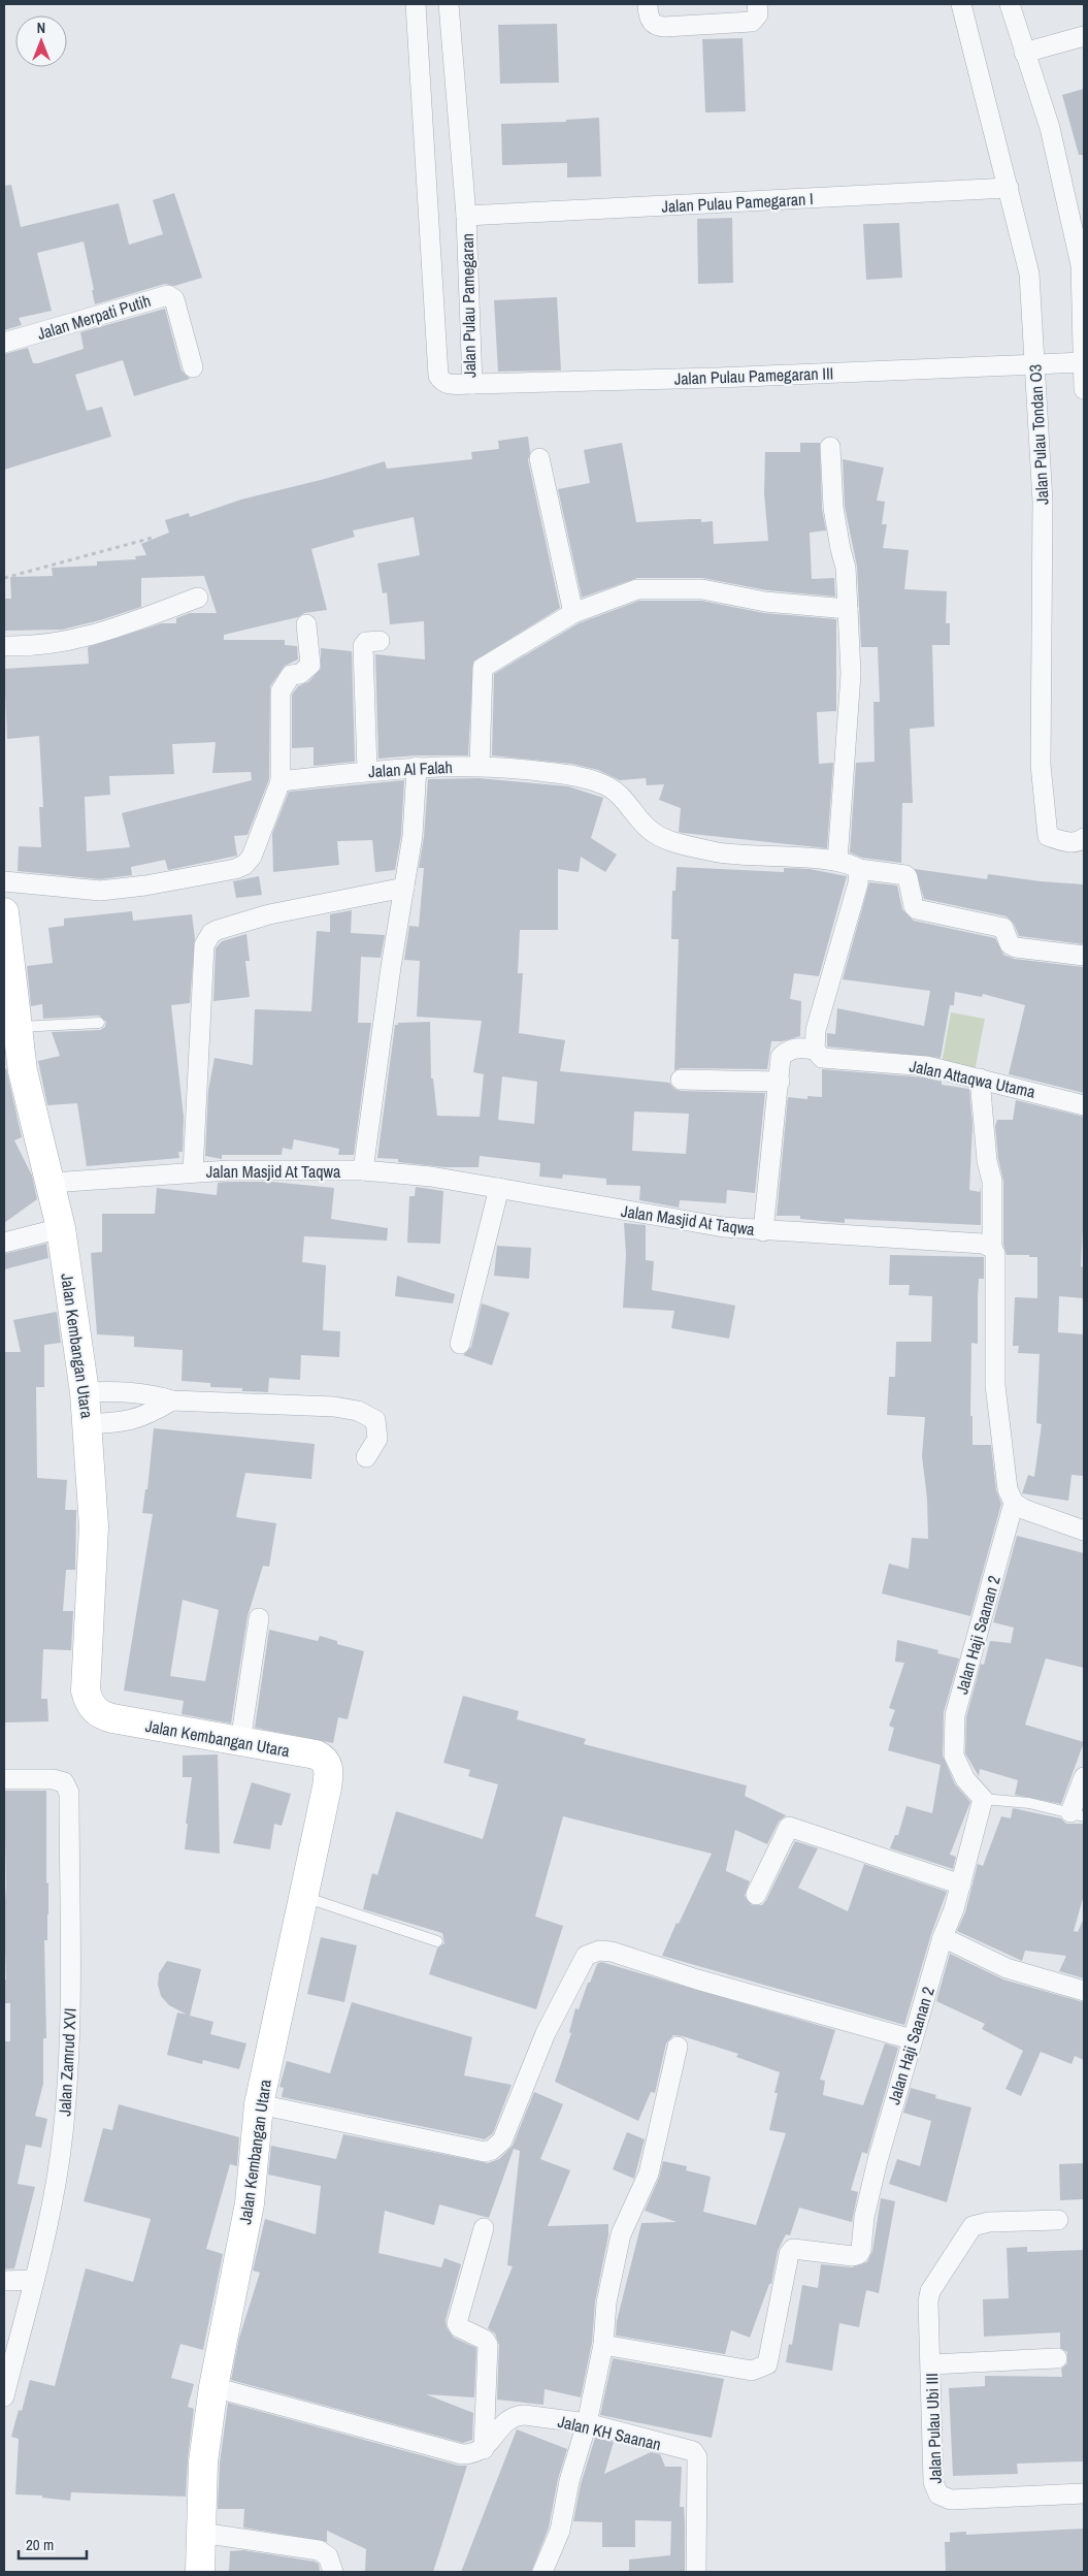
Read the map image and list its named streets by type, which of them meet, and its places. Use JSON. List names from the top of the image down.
{
  "streets": {
    "street": [
      "Jalan Pulau Pamegaran I",
      "Jalan Pulau Pamegaran",
      "Jalan Merpati Putih",
      "Jalan Pulau Pamegaran III",
      "Jalan Pulau Tondan O3",
      "Jalan Al Falah",
      "Jalan Attaqwa Utama",
      "Jalan Masjid At Taqwa",
      "Jalan Kembangan Utara",
      "Jalan Haji Saanan 2",
      "Jalan Zamrud XVI",
      "Jalan Pulau Ubi III",
      "Jalan KH Saanan"
    ]
  },
  "crossings": [
    ["Jalan Pulau Pamegaran I", "Jalan Pulau Pamegaran"],
    ["Jalan Pulau Pamegaran I", "Jalan Pulau Tondan O3"],
    ["Jalan Pulau Pamegaran", "Jalan Pulau Pamegaran III"],
    ["Jalan Pulau Pamegaran III", "Jalan Pulau Tondan O3"],
    ["Jalan Masjid At Taqwa", "Jalan Kembangan Utara"]
  ],
  "scale_bar": "20 m",
  "north": "top"
}
